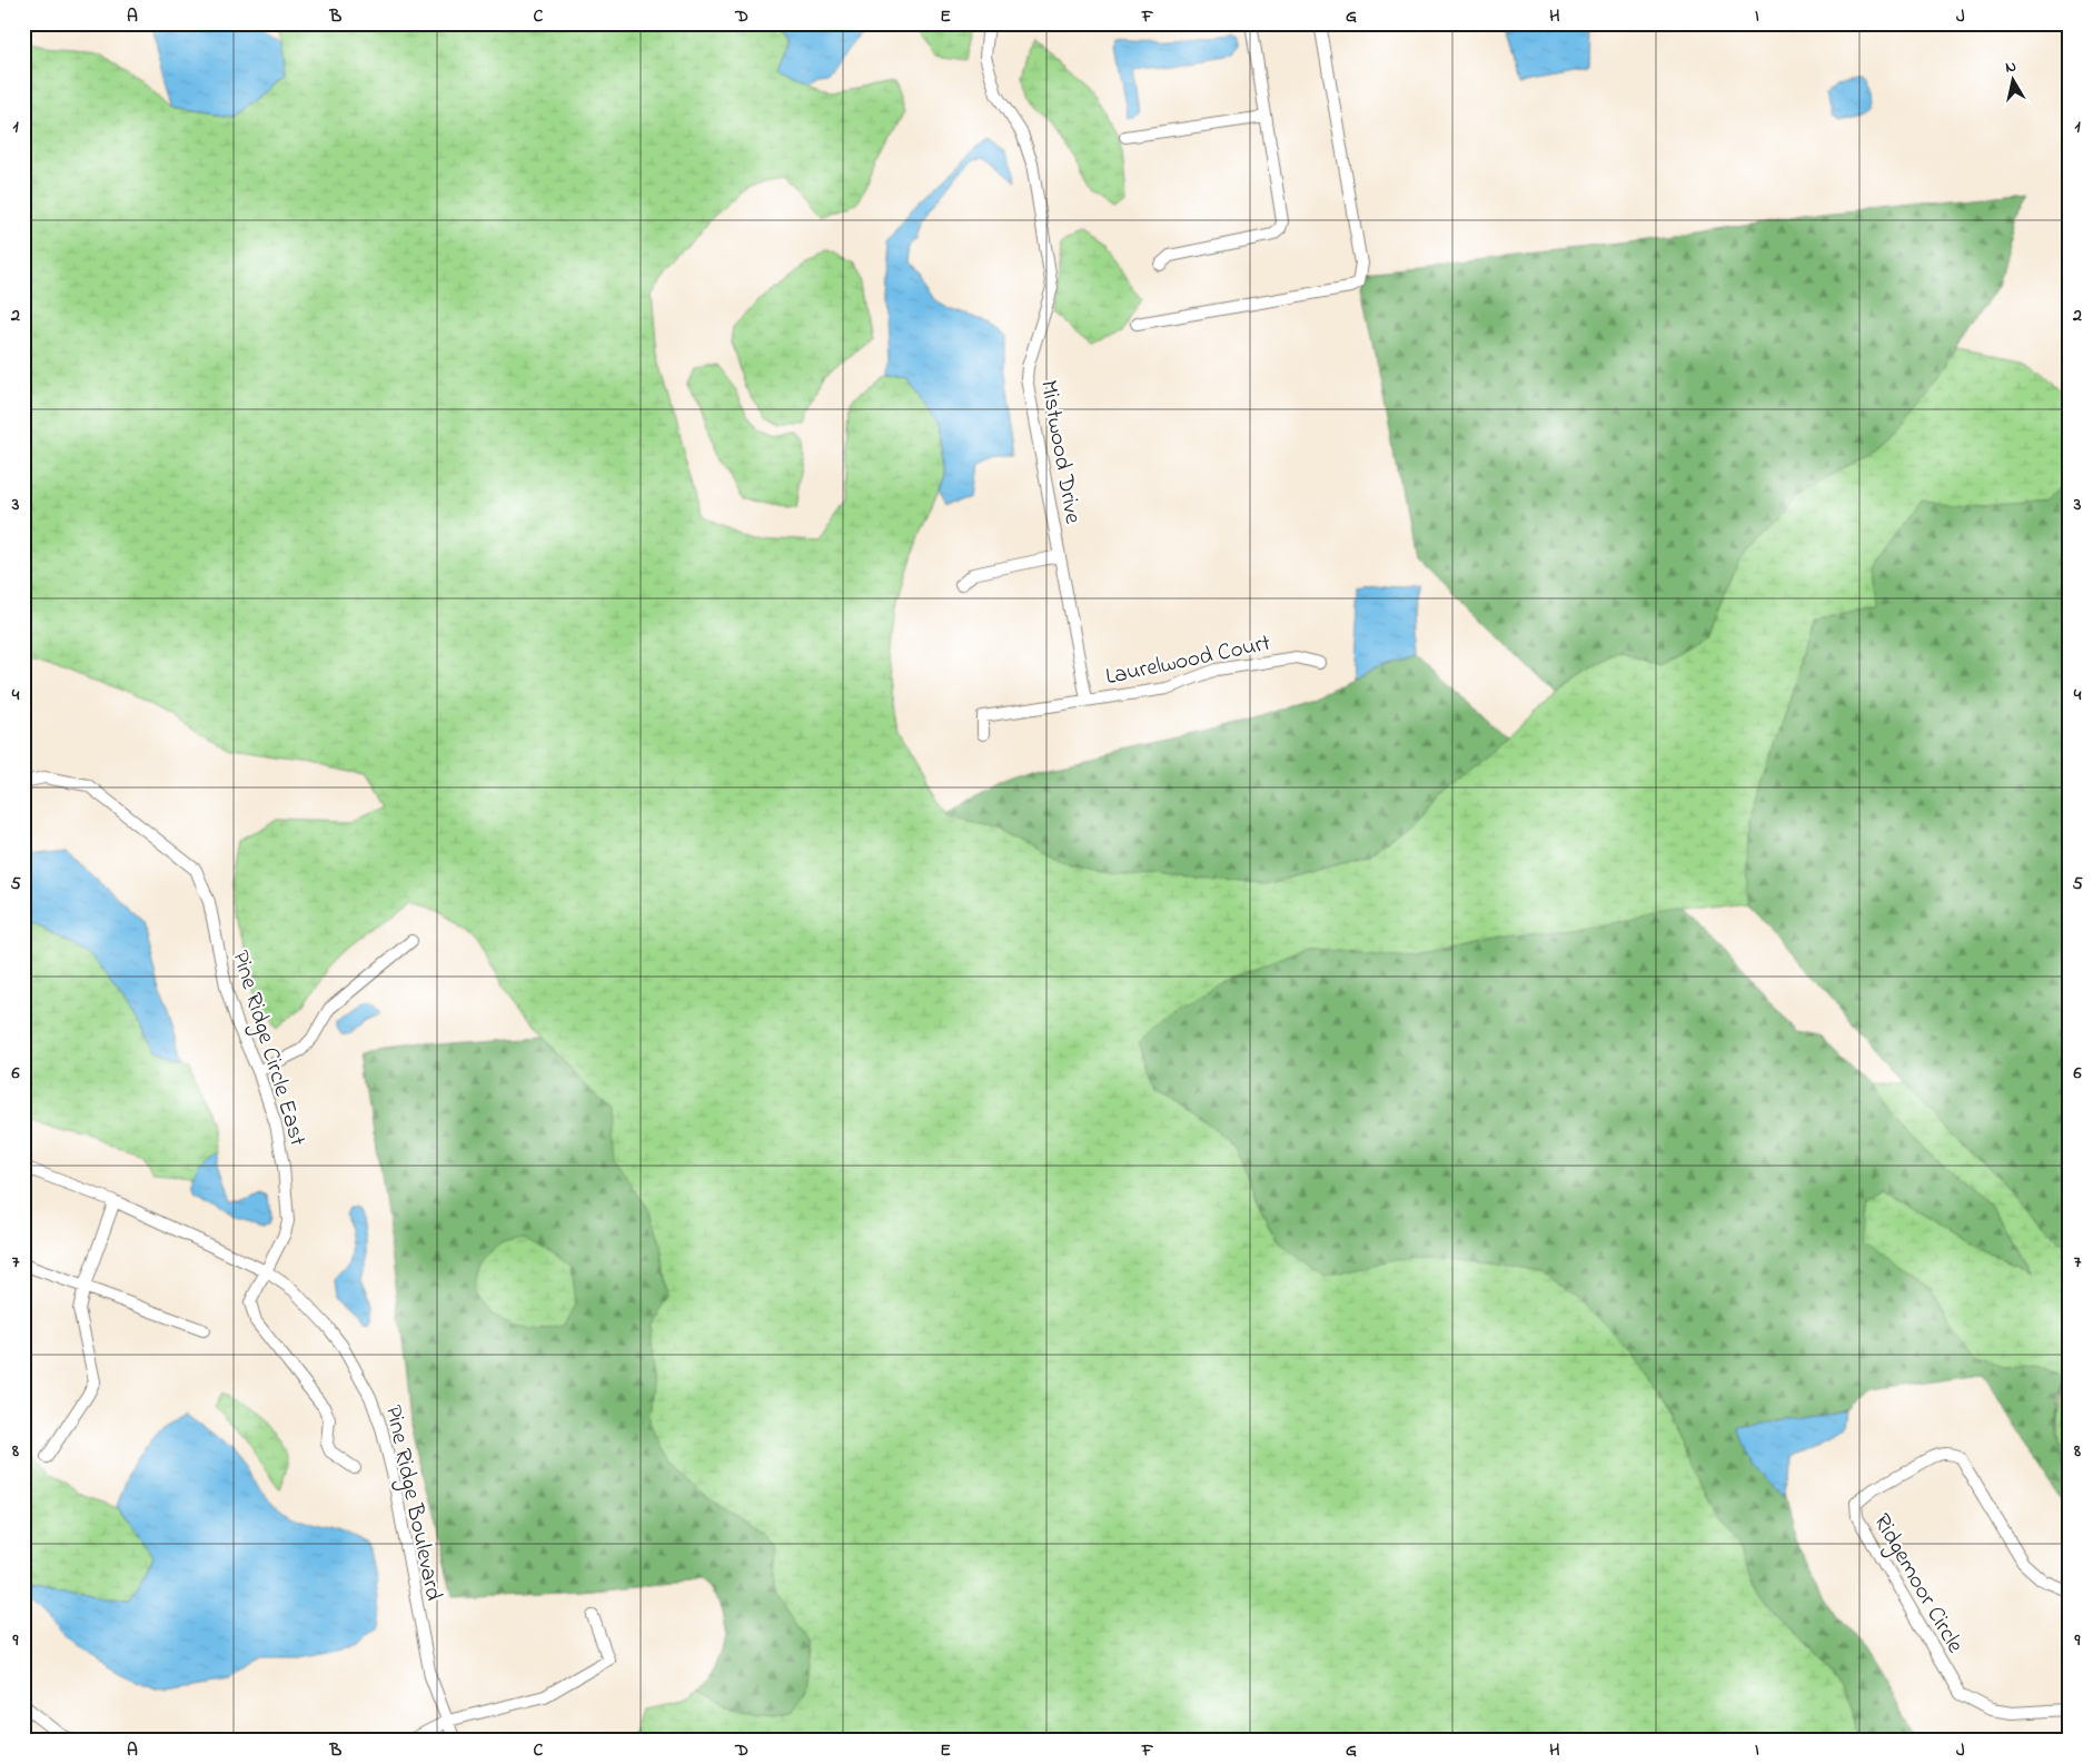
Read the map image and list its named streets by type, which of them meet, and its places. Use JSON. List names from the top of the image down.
{
  "streets": {
    "street": [
      "Mistwood Drive",
      "Laurelwood Court",
      "Pine Ridge Circle East",
      "Pine Ridge Boulevard",
      "Ridgemoor Circle"
    ]
  },
  "crossings": [
    ["Mistwood Drive", "Laurelwood Court"],
    ["Pine Ridge Circle East", "Pine Ridge Boulevard"]
  ],
  "north": "top",
  "grid": {
    "columns": [
      "A",
      "B",
      "C",
      "D",
      "E",
      "F",
      "G",
      "H",
      "I",
      "J"
    ],
    "rows": [
      "1",
      "2",
      "3",
      "4",
      "5",
      "6",
      "7",
      "8",
      "9"
    ]
  }
}
